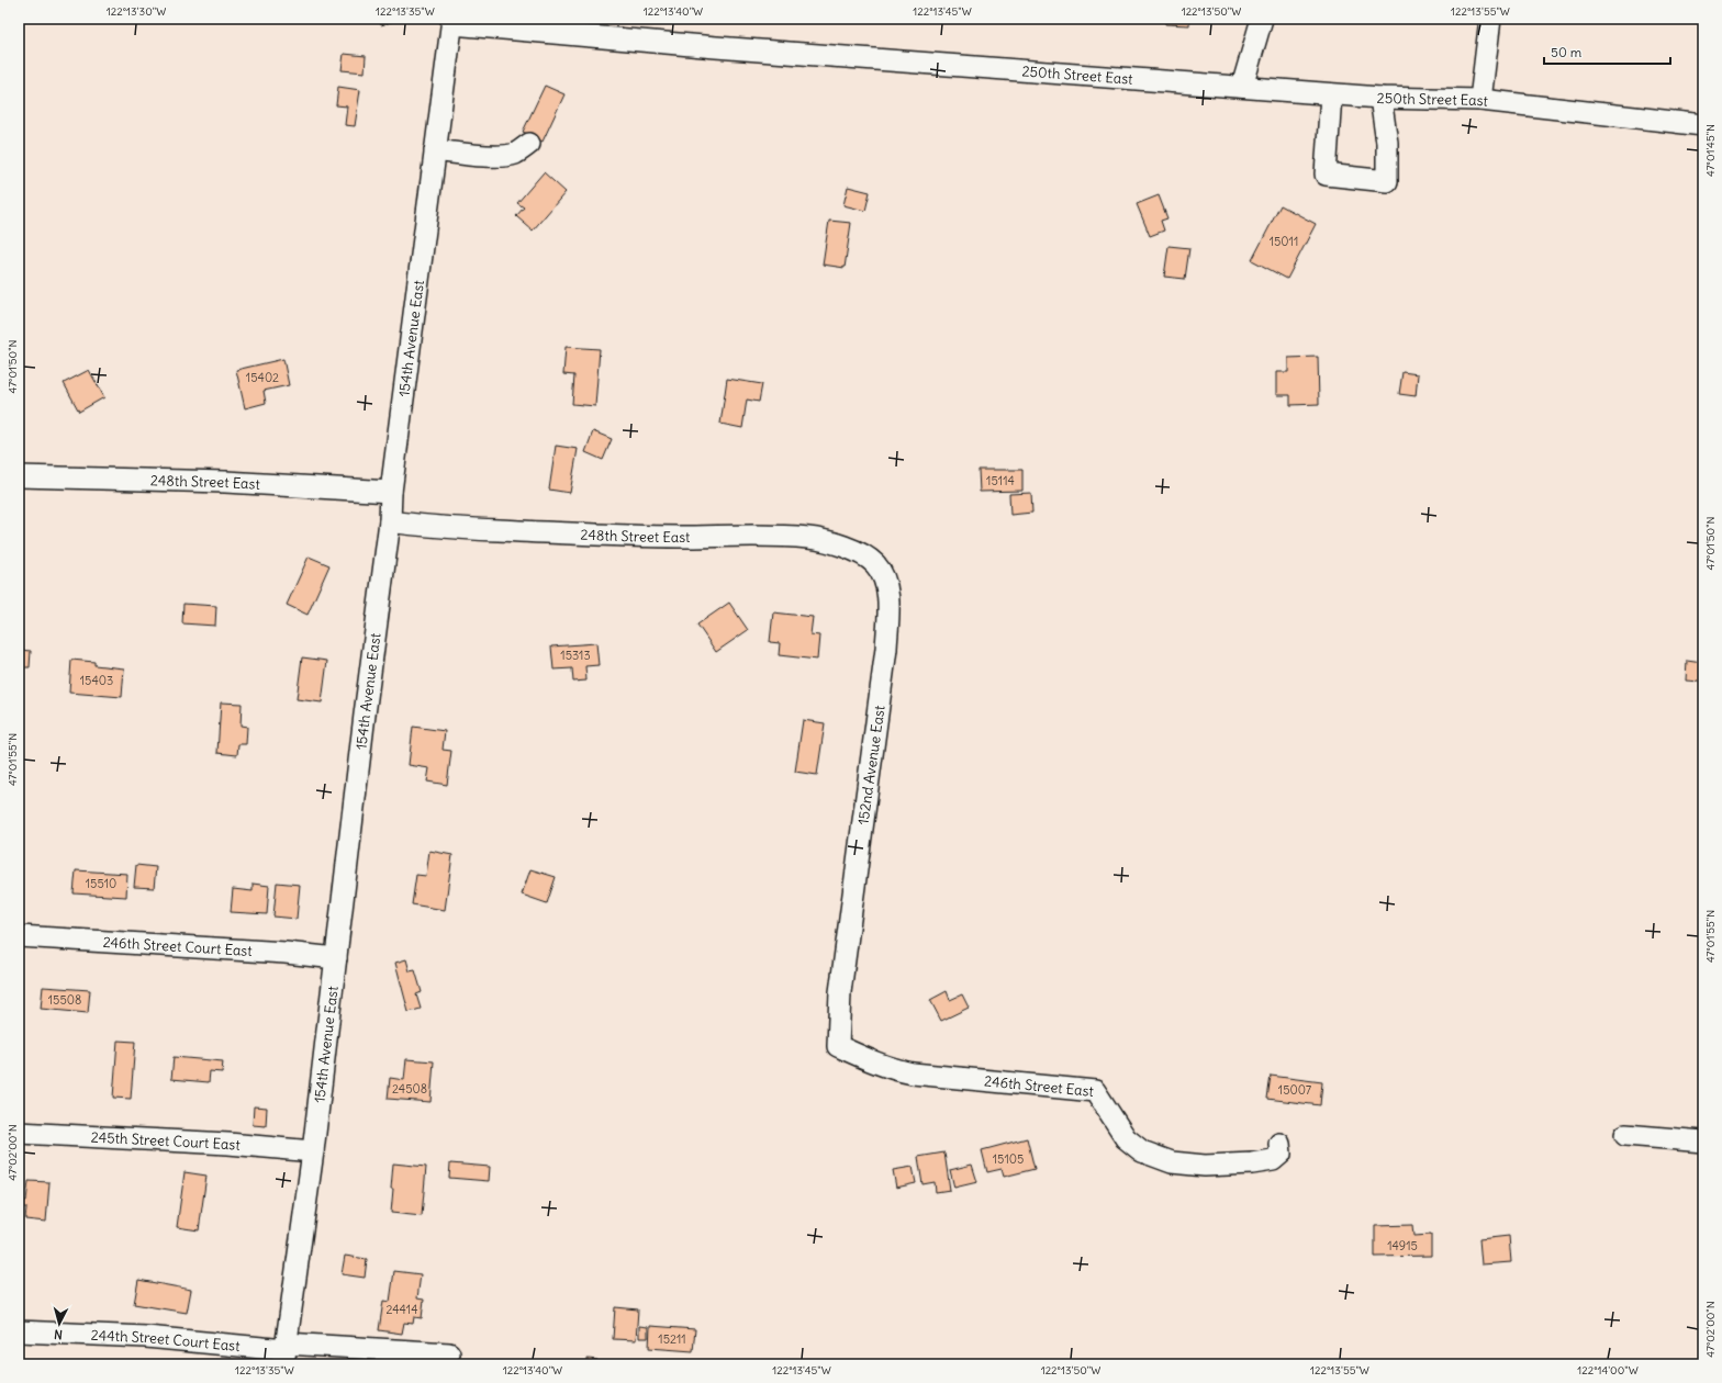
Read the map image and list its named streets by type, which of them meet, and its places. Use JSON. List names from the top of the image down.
{
  "streets": {
    "street": [
      "250th Street East",
      "154th Avenue East",
      "248th Street East",
      "152nd Avenue East",
      "246th Street Court East",
      "246th Street East",
      "245th Street Court East",
      "244th Street Court East"
    ]
  },
  "crossings": [
    ["250th Street East", "154th Avenue East"],
    ["154th Avenue East", "248th Street East"],
    ["154th Avenue East", "246th Street Court East"],
    ["154th Avenue East", "245th Street Court East"],
    ["154th Avenue East", "244th Street Court East"],
    ["248th Street East", "152nd Avenue East"],
    ["152nd Avenue East", "246th Street East"]
  ],
  "house_numbers": [
    "15011",
    "15402",
    "15114",
    "15313",
    "15403",
    "15510",
    "15508",
    "24508",
    "15007",
    "15105",
    "14915",
    "24414",
    "15211"
  ],
  "scale_bar": "50 m",
  "north": "bottom",
  "coordinates": [
    "122°13'30\"W",
    "122°13'35\"W",
    "122°13'40\"W",
    "122°13'45\"W",
    "122°13'50\"W",
    "122°13'55\"W",
    "47°01'45\"N",
    "47°01'50\"N",
    "47°01'55\"N",
    "47°02'00\"N",
    "122°14'00\"W"
  ]
}
